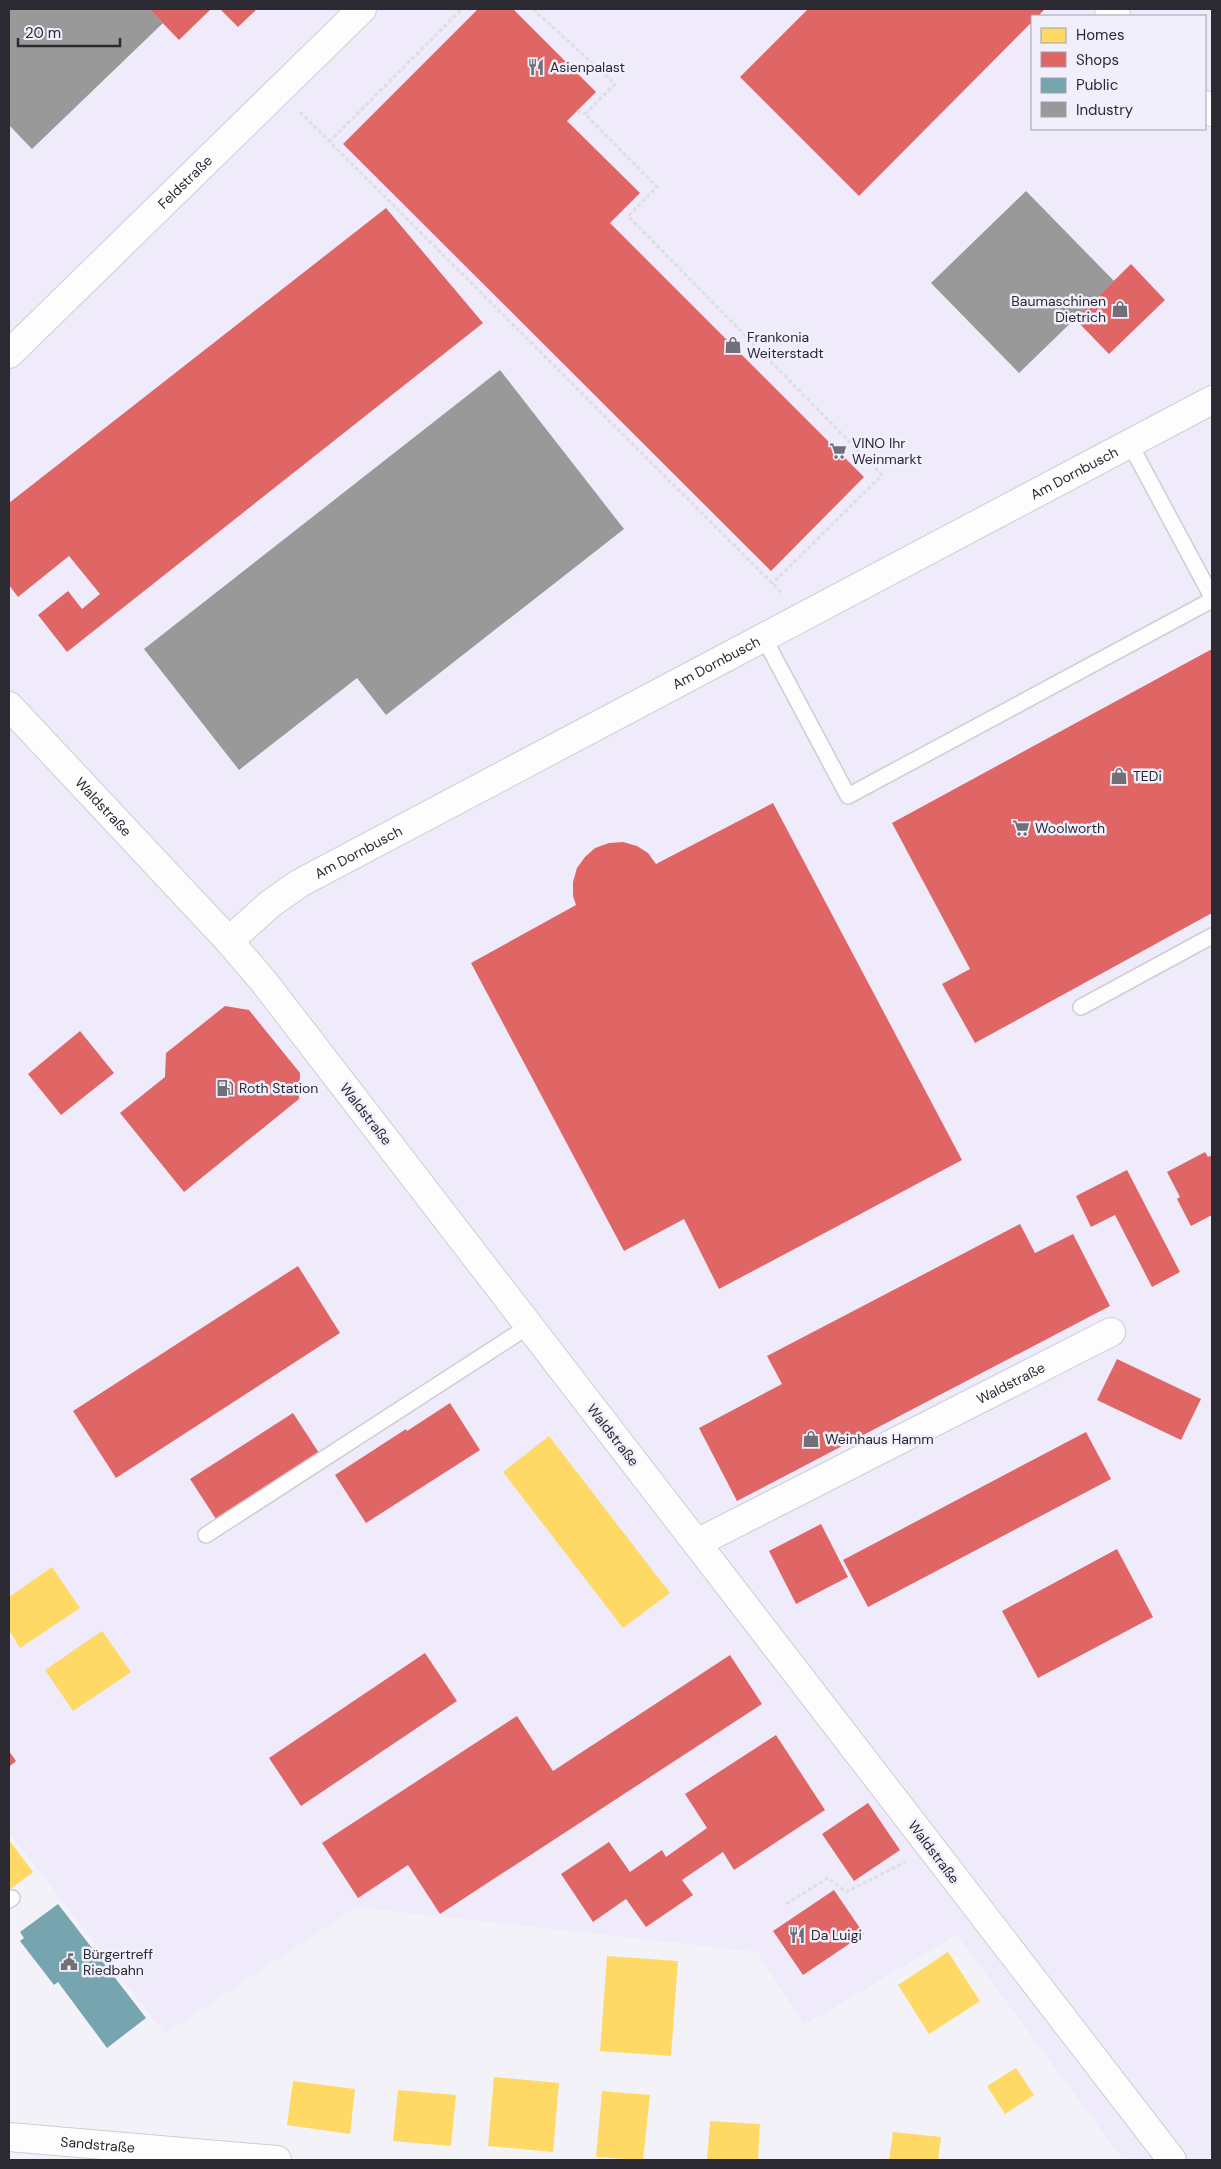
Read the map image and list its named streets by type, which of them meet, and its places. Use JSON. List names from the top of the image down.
{
  "streets": {
    "street": [
      "Feldstraße",
      "Am Dornbusch",
      "Waldstraße",
      "Sandstraße"
    ]
  },
  "crossings": [
    ["Am Dornbusch", "Waldstraße"]
  ],
  "places": {
    "restaurant": ["Asienpalast", "Da Luigi"],
    "shop": [
      "Baumaschinen Dietrich",
      "Frankonia Weiterstadt",
      "TEDi",
      "Weinhaus Hamm"
    ],
    "supermarket": ["VINO Ihr Weinmarkt", "Woolworth"],
    "fuel station": ["Roth Station"],
    "public building": ["Bürgertreff Riedbahn"]
  },
  "legend": [
    "Homes",
    "Shops",
    "Public",
    "Industry"
  ],
  "scale_bar": "20 m"
}
